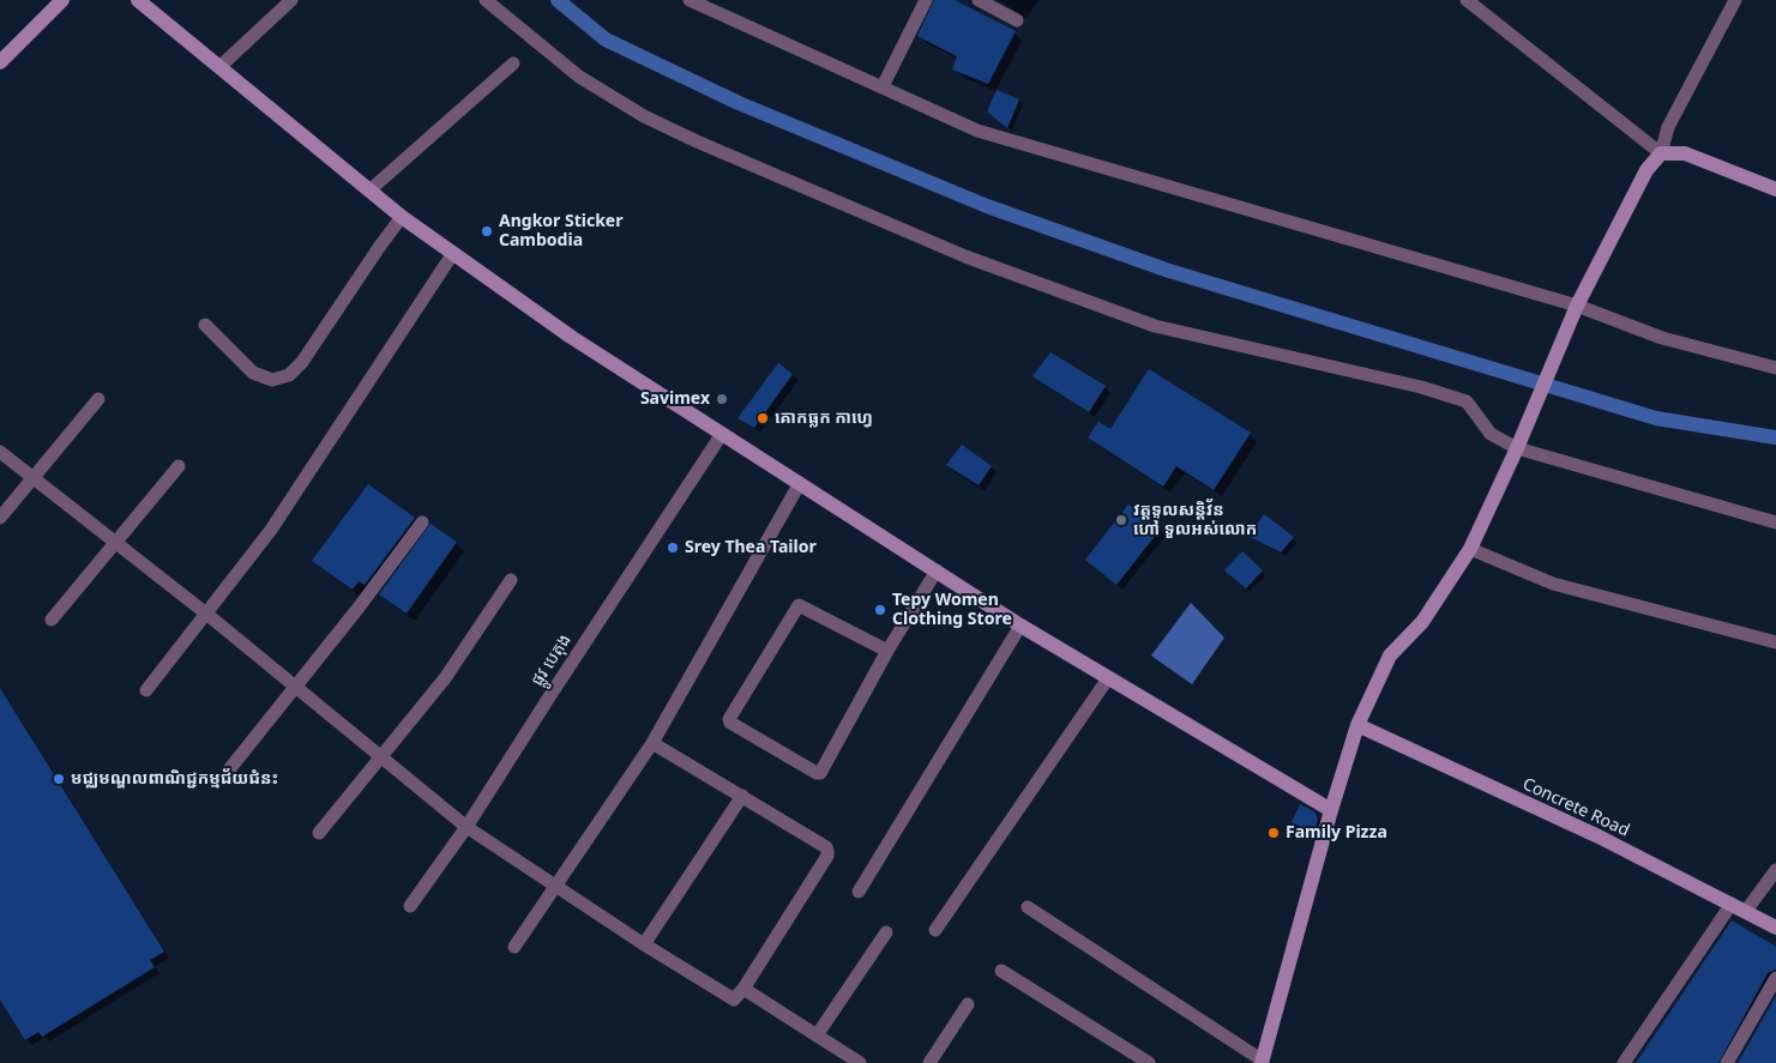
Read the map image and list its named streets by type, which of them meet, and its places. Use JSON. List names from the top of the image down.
{
  "streets": {
    "street": ["ផ្លូវ បេតុង", "Concrete Road"]
  },
  "places": [
    "Angkor Sticker Cambodia",
    "Savimex",
    "គោកធ្លក កាហ្វេ",
    "វត្តទូលសន្តិវ័ន ហៅ ទួលអស់លោក",
    "Srey Thea Tailor",
    "Tepy Women Clothing Store",
    "មជ្ឈមណ្ឌលពាណិជ្ជកម្មជ័យជំនះ",
    "Family Pizza"
  ]
}
